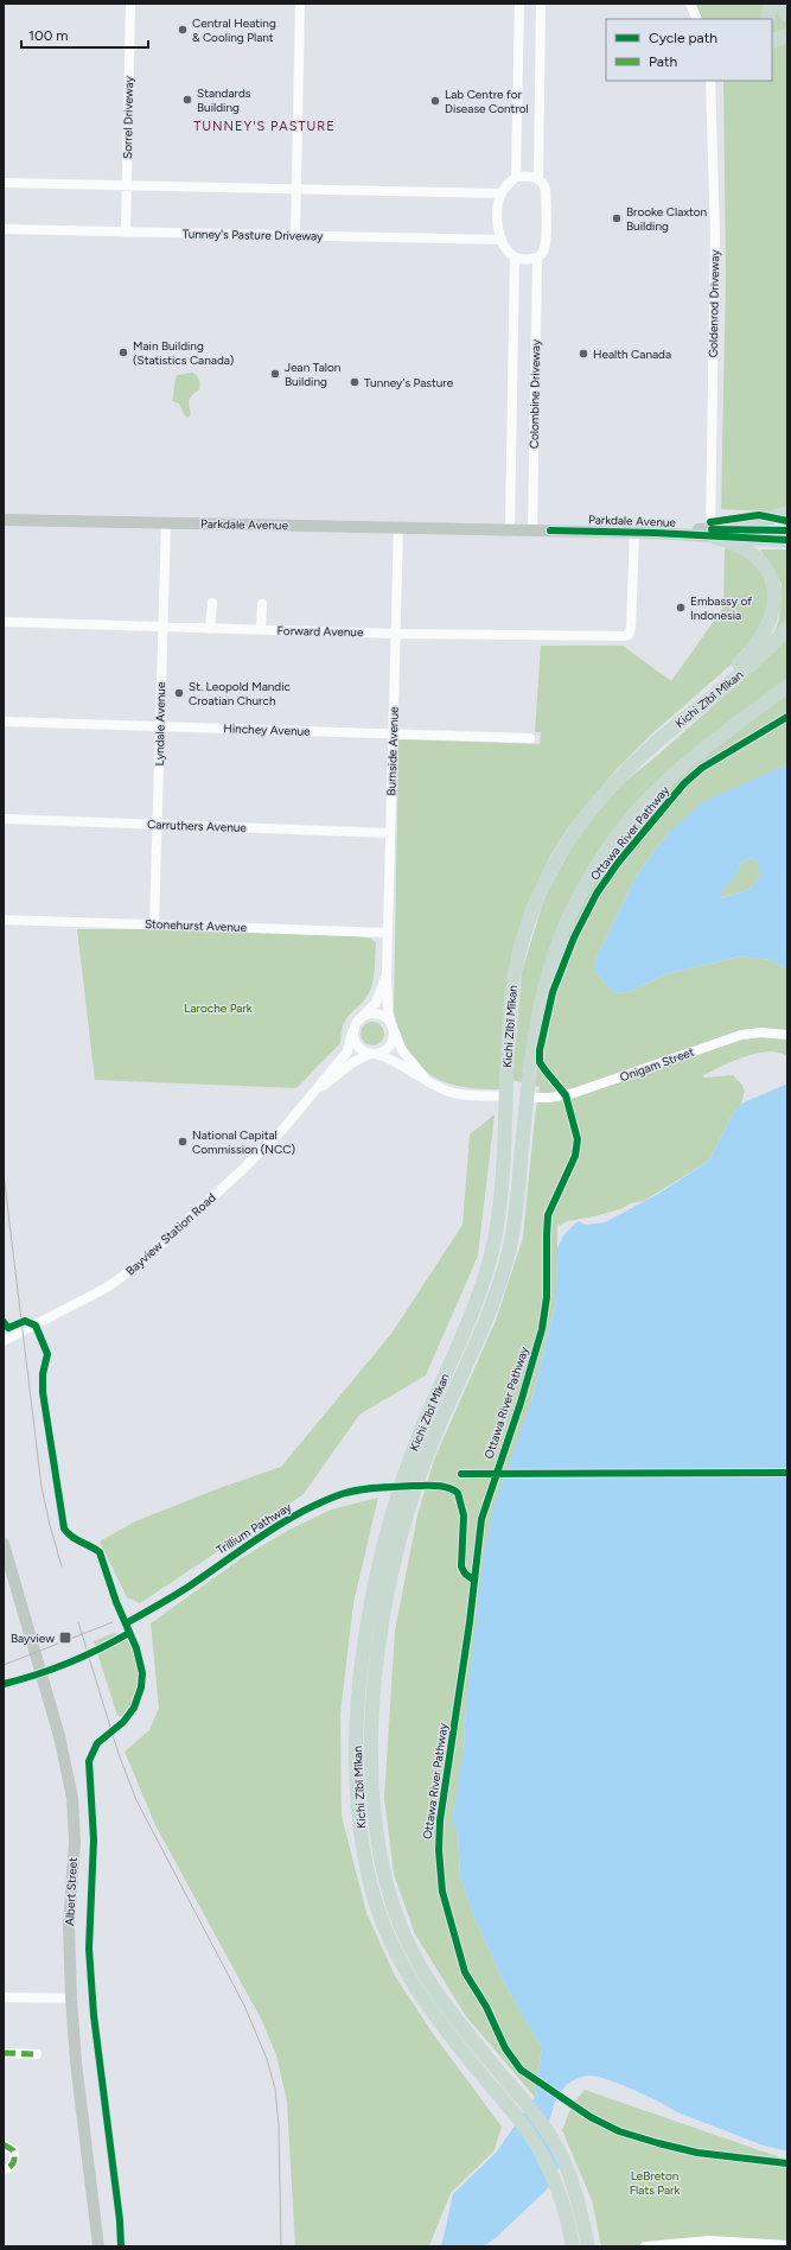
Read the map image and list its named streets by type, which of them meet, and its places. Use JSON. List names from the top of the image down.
{
  "streets": {
    "highway": ["Kichi Zībī Mīkan"],
    "main road": ["Parkdale Avenue", "Albert Street"],
    "street": [
      "Sorrel Driveway",
      "Tunney's Pasture Driveway",
      "Goldenrod Driveway",
      "Colombine Driveway",
      "Forward Avenue",
      "Lyndale Avenue",
      "Hinchey Avenue",
      "Burnside Avenue",
      "Carruthers Avenue",
      "Stonehurst Avenue",
      "Onigam Street",
      "Bayview Station Road"
    ],
    "cycle path": ["Ottawa River Pathway", "Trillium Pathway"]
  },
  "crossings": [
    ["Sorrel Driveway", "Tunney's Pasture Driveway"],
    ["Goldenrod Driveway", "Parkdale Avenue"],
    ["Colombine Driveway", "Parkdale Avenue"],
    ["Parkdale Avenue", "Forward Avenue"],
    ["Parkdale Avenue", "Lyndale Avenue"],
    ["Parkdale Avenue", "Burnside Avenue"],
    ["Forward Avenue", "Lyndale Avenue"],
    ["Forward Avenue", "Burnside Avenue"],
    ["Kichi Zībī Mīkan", "Onigam Street"],
    ["Lyndale Avenue", "Hinchey Avenue"],
    ["Lyndale Avenue", "Carruthers Avenue"],
    ["Lyndale Avenue", "Stonehurst Avenue"],
    ["Hinchey Avenue", "Burnside Avenue"],
    ["Burnside Avenue", "Carruthers Avenue"],
    ["Burnside Avenue", "Stonehurst Avenue"],
    ["Burnside Avenue", "Bayview Station Road"]
  ],
  "districts": ["TUNNEY'S PASTURE"],
  "parks": ["Laroche Park", "LeBreton Flats Park"],
  "places": {
    "other": [
      "Central Heating & Cooling Plant",
      "Standards Building",
      "Lab Centre for Disease Control",
      "Brooke Claxton Building",
      "Main Building (Statistics Canada)",
      "Health Canada",
      "Jean Talon Building",
      "Tunney's Pasture",
      "Embassy of Indonesia",
      "St. Leopold Mandic Croatian Church",
      "National Capital Commission (NCC)"
    ],
    "transit": ["Bayview"]
  },
  "legend": ["Cycle path", "Path"],
  "scale_bar": "100 m"
}
